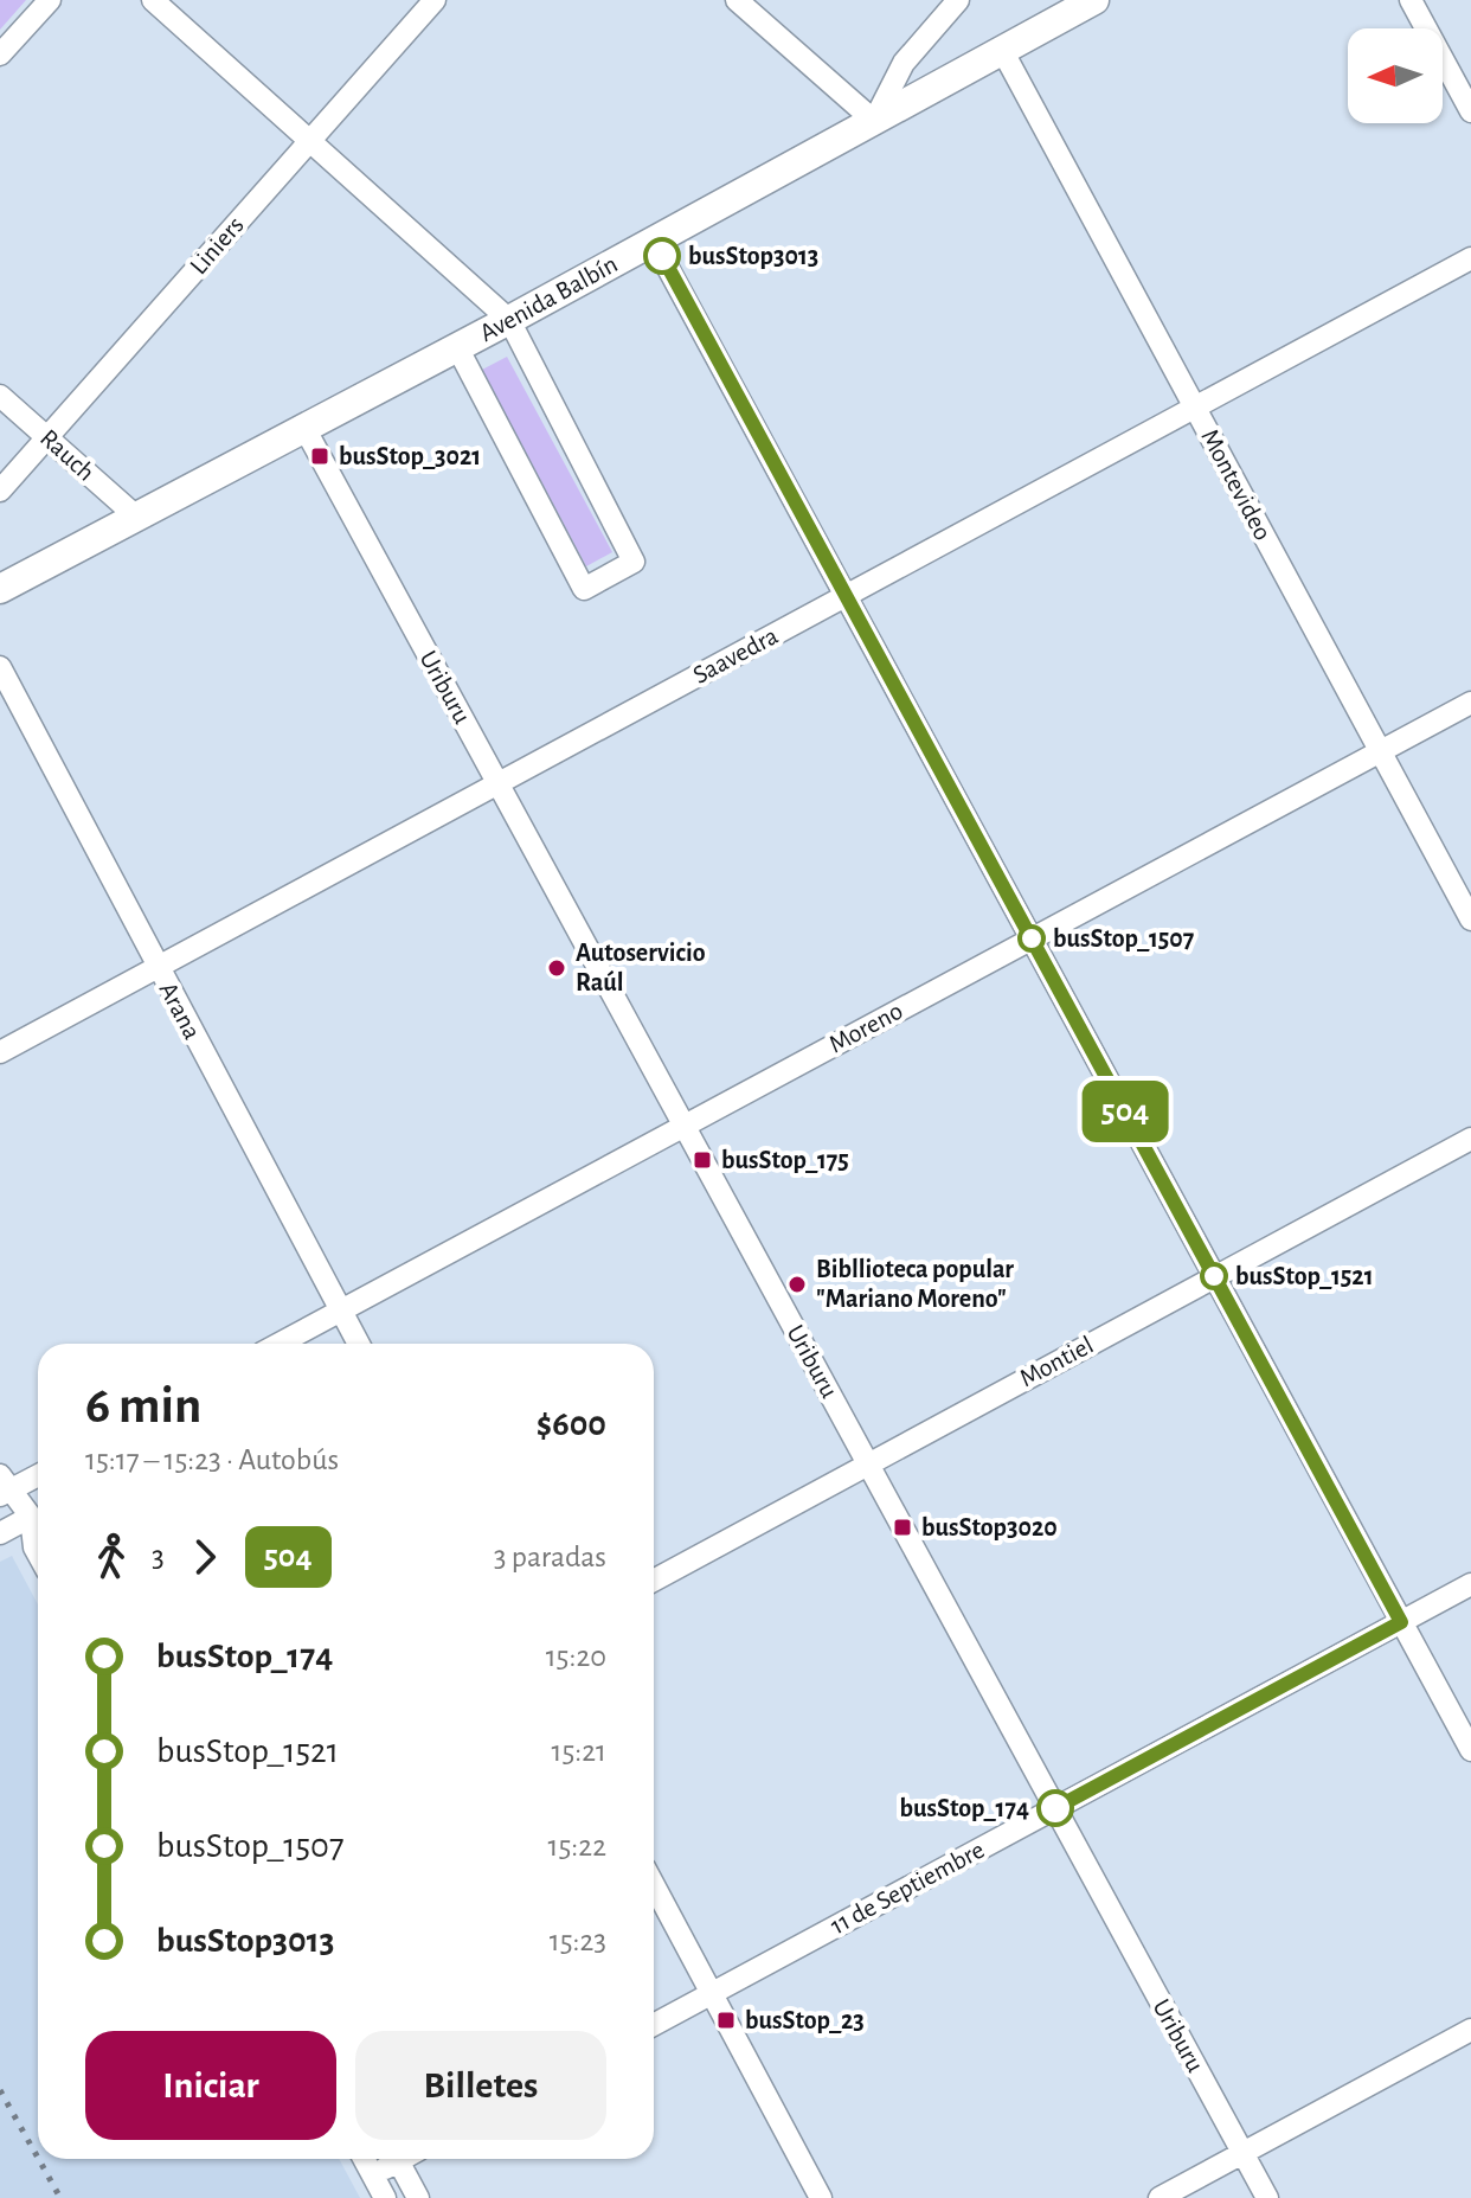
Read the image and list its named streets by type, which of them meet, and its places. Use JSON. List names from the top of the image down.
{
  "streets": {
    "main road": ["Avenida Balbín"],
    "street": [
      "Liniers",
      "Rauch",
      "Montevideo",
      "Saavedra",
      "Uriburu",
      "Arana",
      "Moreno",
      "Montiel",
      "11 de Septiembre"
    ]
  },
  "crossings": [
    ["Liniers", "Rauch"],
    ["Avenida Balbín", "Rauch"],
    ["Avenida Balbín", "Montevideo"],
    ["Avenida Balbín", "Uriburu"],
    ["Montevideo", "Saavedra"],
    ["Montevideo", "Moreno"],
    ["Saavedra", "Uriburu"],
    ["Saavedra", "Arana"],
    ["Uriburu", "Moreno"],
    ["Uriburu", "Montiel"],
    ["Uriburu", "11 de Septiembre"],
    ["Arana", "Moreno"]
  ],
  "places": {
    "other": [
      "busStop3013",
      "busStop_1507",
      "Autoservicio Raúl",
      "busStop_1521",
      "Bibllioteca popular \"Mariano Moreno\"",
      "busStop_174"
    ],
    "transit": [
      "busStop_3021",
      "busStop_175",
      "busStop3020",
      "busStop_23"
    ]
  },
  "lines": ["bus line 504"],
  "north": "left",
  "page": {
    "on_map": "504",
    "heading": ["6 min", "15:17 – 15:23 · Autobús", "$600"],
    "legs": ["3", "504", "3 paradas"],
    "list": [
      {
        "name": "busStop_174",
        "value": "15:20"
      },
      {
        "name": "busStop_1521",
        "value": "15:21"
      },
      {
        "name": "busStop_1507",
        "value": "15:22"
      },
      {
        "name": "busStop3013",
        "value": "15:23"
      }
    ],
    "buttons": ["Iniciar", "Billetes"]
  }
}
